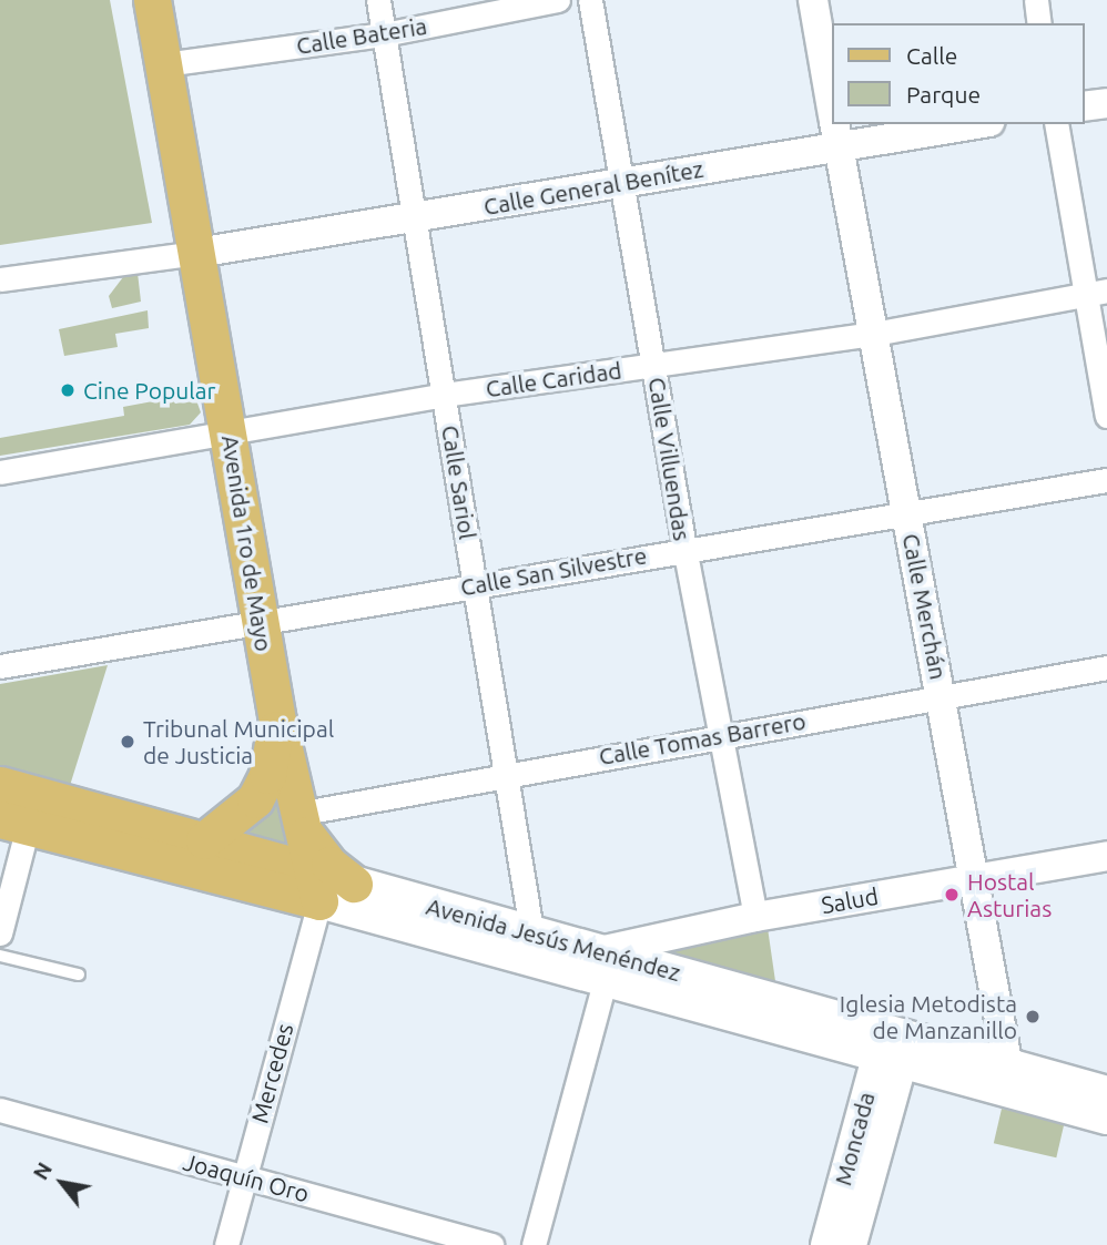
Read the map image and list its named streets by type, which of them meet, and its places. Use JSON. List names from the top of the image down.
{
  "streets": {
    "main road": ["Avenida 1ro de Mayo", "Avenida Jesús Menéndez"],
    "street": [
      "Calle Bateria",
      "Calle General Benítez",
      "Calle Caridad",
      "Calle Villuendas",
      "Calle Sariol",
      "Calle San Silvestre",
      "Calle Merchán",
      "Calle Tomas Barrero",
      "Salud",
      "Mercedes",
      "Moncada",
      "Joaquín Oro"
    ]
  },
  "crossings": [
    ["Calle Bateria", "Calle Sariol"],
    ["Calle Bateria", "Avenida 1ro de Mayo"],
    ["Calle General Benítez", "Calle Villuendas"],
    ["Calle General Benítez", "Calle Sariol"],
    ["Calle General Benítez", "Avenida 1ro de Mayo"],
    ["Calle General Benítez", "Calle Merchán"],
    ["Calle Caridad", "Calle Villuendas"],
    ["Calle Caridad", "Calle Sariol"],
    ["Calle Caridad", "Avenida 1ro de Mayo"],
    ["Calle Caridad", "Calle Merchán"],
    ["Calle Villuendas", "Calle San Silvestre"],
    ["Calle Villuendas", "Calle Tomas Barrero"],
    ["Calle Villuendas", "Salud"],
    ["Calle Sariol", "Calle San Silvestre"],
    ["Calle Sariol", "Calle Tomas Barrero"],
    ["Calle Sariol", "Avenida Jesús Menéndez"],
    ["Avenida 1ro de Mayo", "Calle San Silvestre"],
    ["Avenida 1ro de Mayo", "Calle Tomas Barrero"],
    ["Avenida 1ro de Mayo", "Avenida Jesús Menéndez"],
    ["Avenida 1ro de Mayo", "Mercedes"],
    ["Calle San Silvestre", "Calle Merchán"],
    ["Calle Merchán", "Calle Tomas Barrero"],
    ["Calle Merchán", "Salud"],
    ["Calle Merchán", "Avenida Jesús Menéndez"],
    ["Salud", "Avenida Jesús Menéndez"],
    ["Avenida Jesús Menéndez", "Mercedes"],
    ["Avenida Jesús Menéndez", "Moncada"],
    ["Mercedes", "Joaquín Oro"]
  ],
  "places": [
    "Cine Popular",
    "Tribunal Municipal de Justicia",
    "Hostal Asturias",
    "Iglesia Metodista de Manzanillo"
  ],
  "legend": ["Calle", "Parque"],
  "north": "top left"
}
